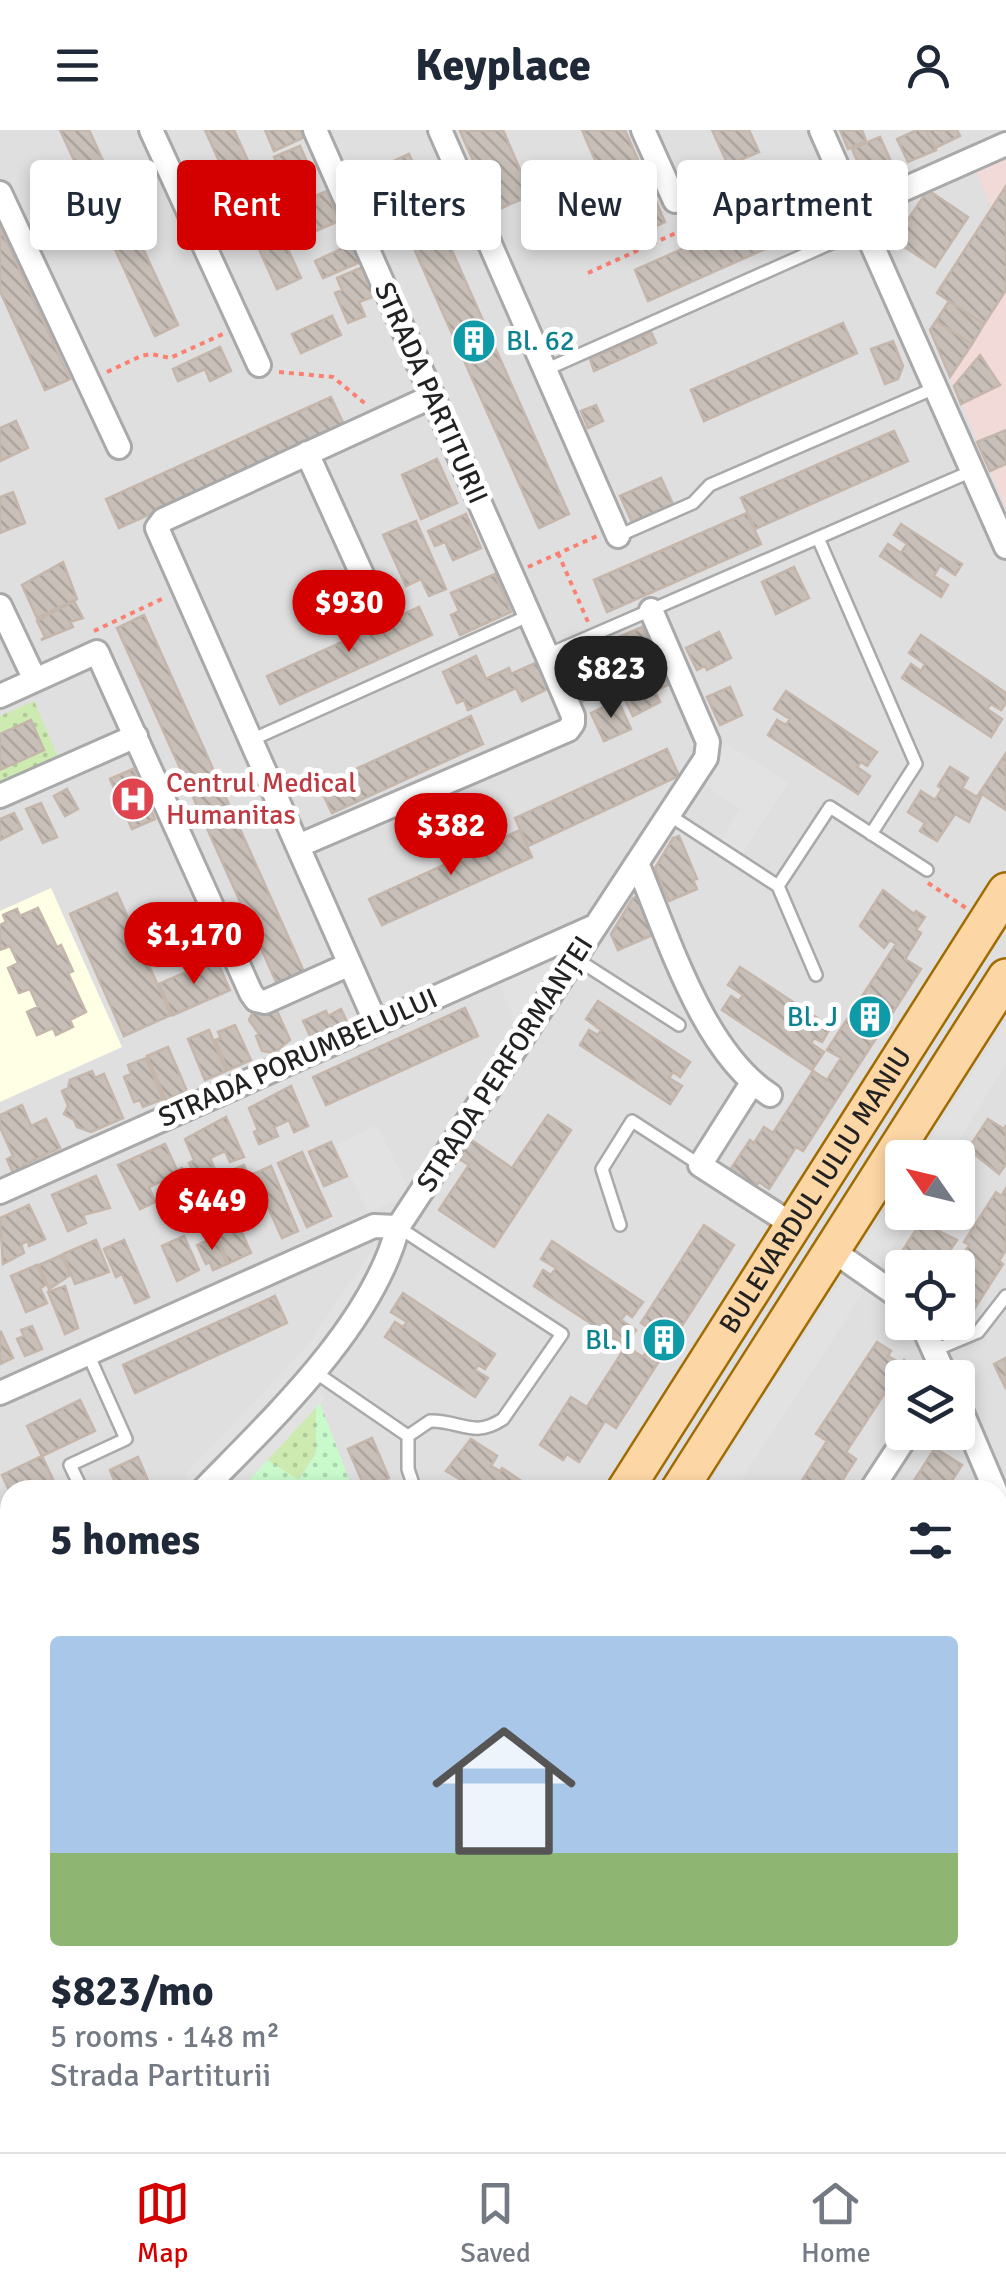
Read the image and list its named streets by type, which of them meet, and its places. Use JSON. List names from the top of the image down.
{
  "streets": {
    "main road": ["BULEVARDUL IULIU MANIU"],
    "street": ["STRADA PARTITURII", "STRADA PORUMBELULUI", "STRADA PERFORMANȚEI"]
  },
  "crossings": [
    ["STRADA PORUMBELULUI", "STRADA PERFORMANȚEI"]
  ],
  "places": {
    "building": ["Bl. 62", "Bl. J", "Bl. I"],
    "hospital": ["Centrul Medical Humanitas"]
  },
  "north": "top left",
  "page": {
    "header": "Keyplace",
    "chip": [
      "Buy",
      "Rent",
      "Filters",
      "New",
      "Apartment"
    ],
    "price": [
      "$930",
      "$823",
      "$382",
      "$1,170",
      "$449"
    ],
    "heading": "5 homes",
    "list": [
      {
        "name": "$823/mo",
        "note": "5 rooms · 148 m² · Strada Partiturii"
      }
    ],
    "tabs": ["Map", "Saved", "Home"]
  }
}
